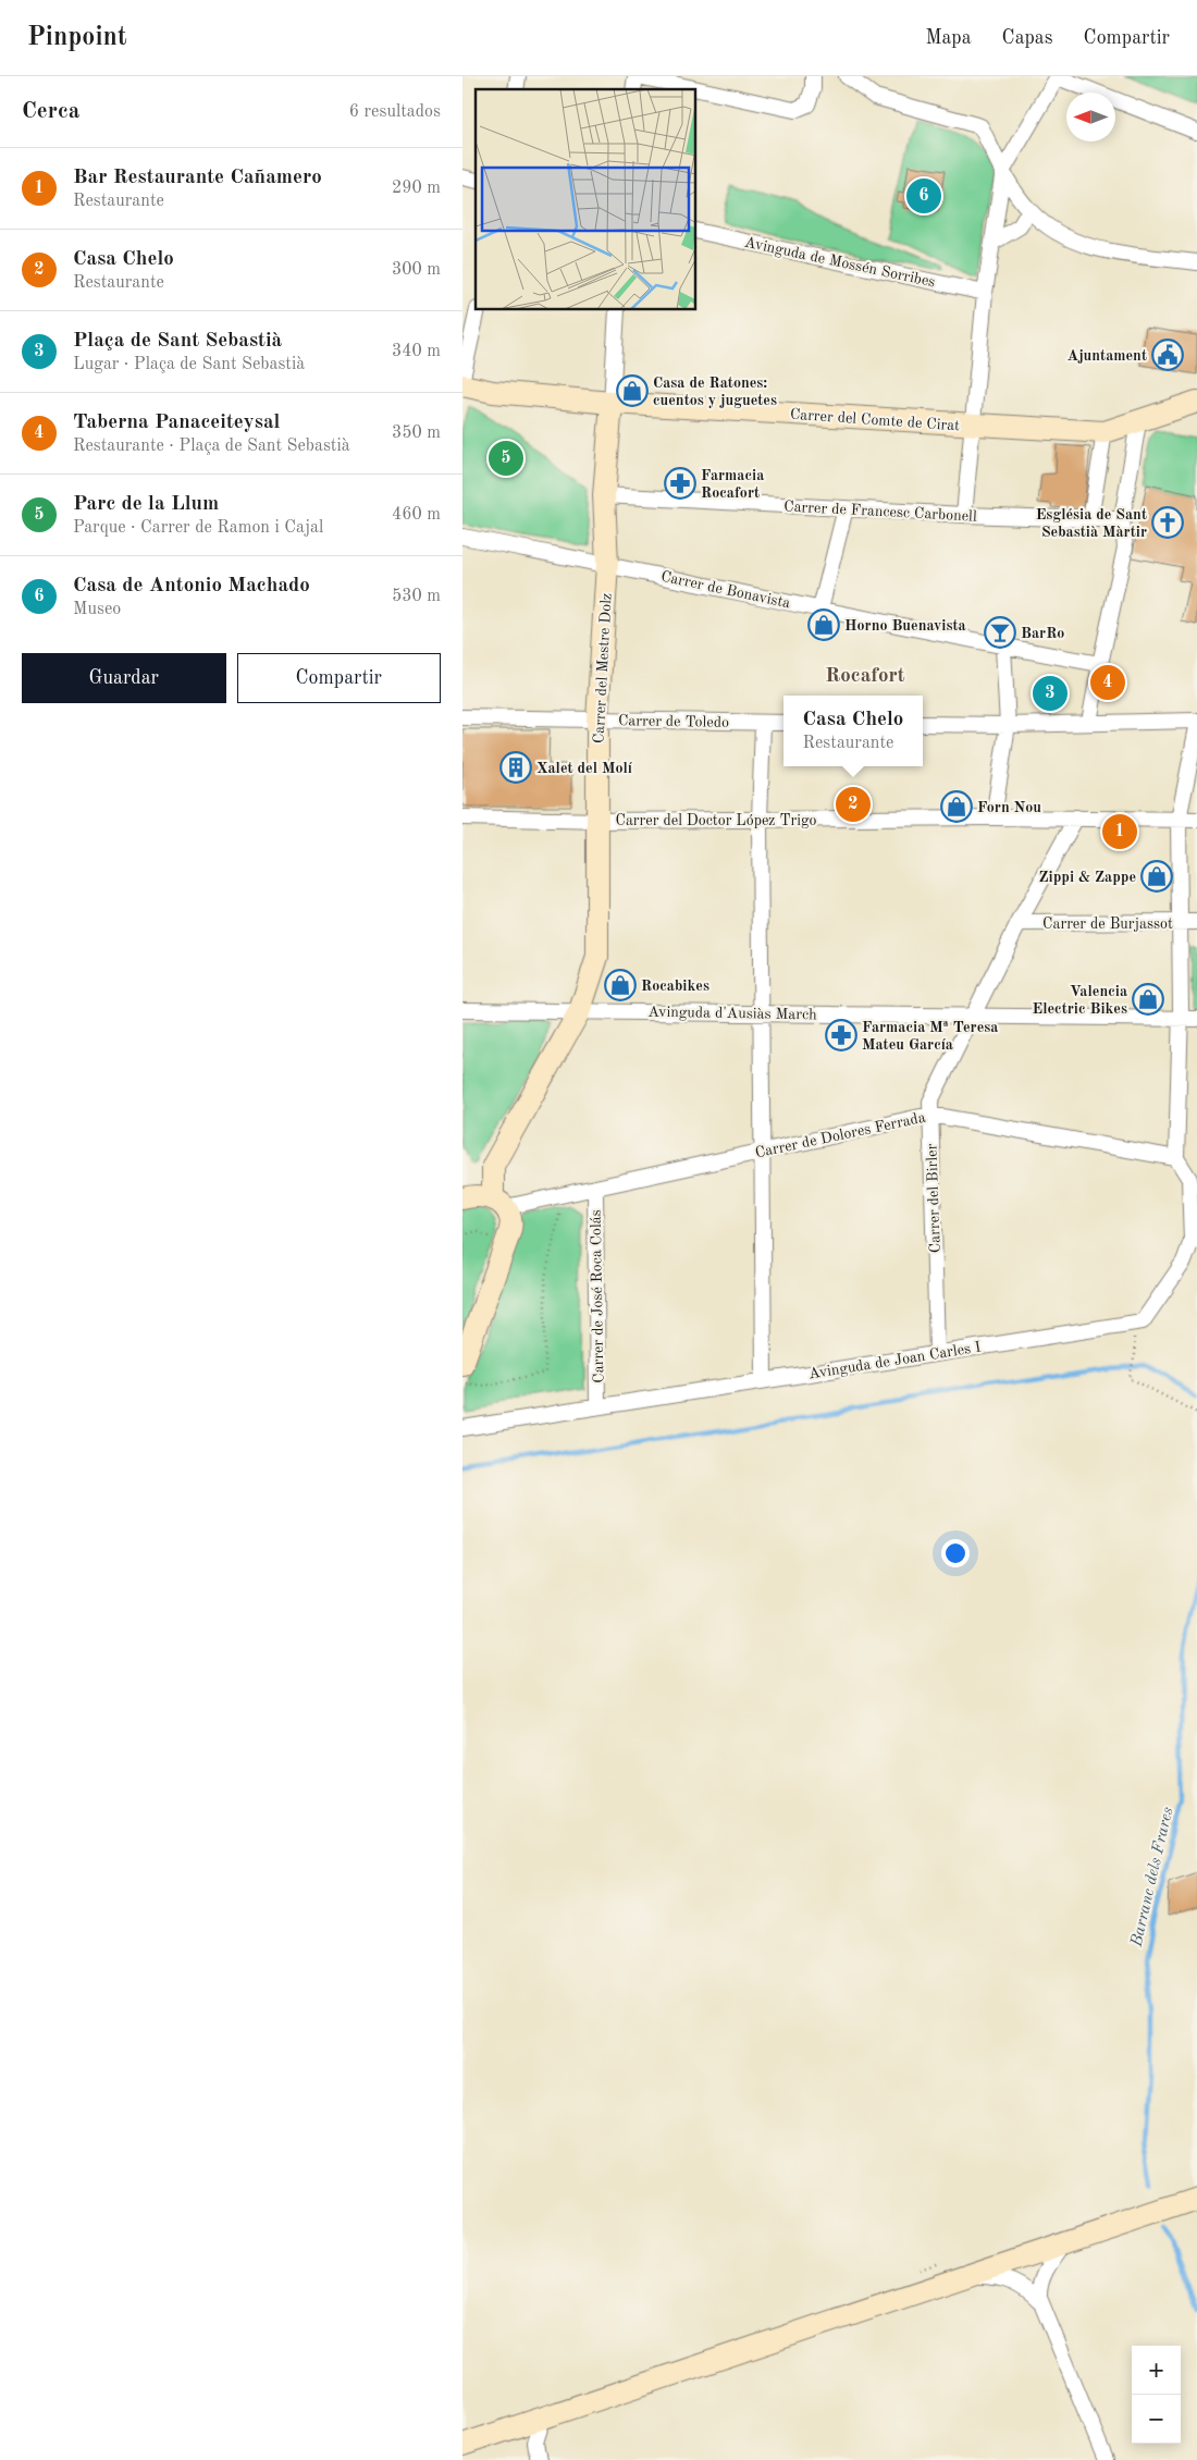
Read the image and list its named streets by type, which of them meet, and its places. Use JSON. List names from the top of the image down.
{
  "streets": {
    "street": [
      "Avinguda de Mossén Sorribes",
      "Carrer del Comte de Cirat",
      "Carrer de Francesc Carbonell",
      "Carrer de Bonavista",
      "Carrer del Mestre Dolz",
      "Carrer de Toledo",
      "Carrer del Doctor López Trigo",
      "Carrer de Burjassot",
      "Avinguda d'Ausiàs March",
      "Carrer de Dolores Ferrada",
      "Carrer del Birler",
      "Carrer de José Roca Colás",
      "Avinguda de Joan Carles I"
    ]
  },
  "crossings": [
    ["Carrer del Comte de Cirat", "Carrer del Mestre Dolz"],
    ["Carrer de Francesc Carbonell", "Carrer del Mestre Dolz"],
    ["Carrer de Bonavista", "Carrer del Mestre Dolz"],
    ["Carrer del Mestre Dolz", "Carrer de Toledo"],
    ["Carrer del Mestre Dolz", "Carrer del Doctor López Trigo"],
    ["Carrer del Mestre Dolz", "Avinguda d'Ausiàs March"],
    ["Carrer del Mestre Dolz", "Carrer de Dolores Ferrada"],
    ["Carrer del Doctor López Trigo", "Carrer del Birler"],
    ["Carrer de Burjassot", "Carrer del Birler"],
    ["Avinguda d'Ausiàs March", "Carrer del Birler"],
    ["Carrer de Dolores Ferrada", "Carrer del Birler"],
    ["Carrer de Dolores Ferrada", "Carrer de José Roca Colás"],
    ["Carrer de Dolores Ferrada", "Avinguda de Joan Carles I"],
    ["Carrer del Birler", "Avinguda de Joan Carles I"],
    ["Carrer de José Roca Colás", "Avinguda de Joan Carles I"]
  ],
  "districts": ["Rocafort"],
  "water": ["Barranc dels Frares"],
  "places": {
    "public building": ["Ajuntament"],
    "shop": [
      "Casa de Ratones: cuentos y juguetes",
      "Horno Buenavista",
      "Forn Nou",
      "Zippi & Zappe",
      "Rocabikes",
      "Valencia Electric Bikes"
    ],
    "pharmacy": ["Farmacia Rocafort", "Farmacia Mª Teresa Mateu García"],
    "church": ["Església de Sant Sebastià Màrtir"],
    "bar": ["BarRo"],
    "building": ["Xalet del Molí"]
  },
  "north": "left",
  "page": {
    "header": "Pinpoint",
    "nav": ["Mapa", "Capas", "Compartir"],
    "heading": ["Cerca", "6 resultados"],
    "list": [
      {
        "mark": "1",
        "name": "Bar Restaurante Cañamero",
        "note": "Restaurante",
        "value": "290 m"
      },
      {
        "mark": "2",
        "name": "Casa Chelo",
        "note": "Restaurante",
        "value": "300 m"
      },
      {
        "mark": "3",
        "name": "Plaça de Sant Sebastià",
        "note": "Lugar · Plaça de Sant Sebastià",
        "value": "340 m"
      },
      {
        "mark": "4",
        "name": "Taberna Panaceiteysal",
        "note": "Restaurante · Plaça de Sant Sebastià",
        "value": "350 m"
      },
      {
        "mark": "5",
        "name": "Parc de la Llum",
        "note": "Parque · Carrer de Ramon i Cajal",
        "value": "460 m"
      },
      {
        "mark": "6",
        "name": "Casa de Antonio Machado",
        "note": "Museo",
        "value": "530 m"
      }
    ],
    "pins": [
      "6",
      "5",
      "4",
      "3",
      "2",
      "1"
    ],
    "buttons": ["Guardar", "Compartir"],
    "popup": ["Casa Chelo", "Restaurante"],
    "map_buttons": ["+", "−"]
  }
}
